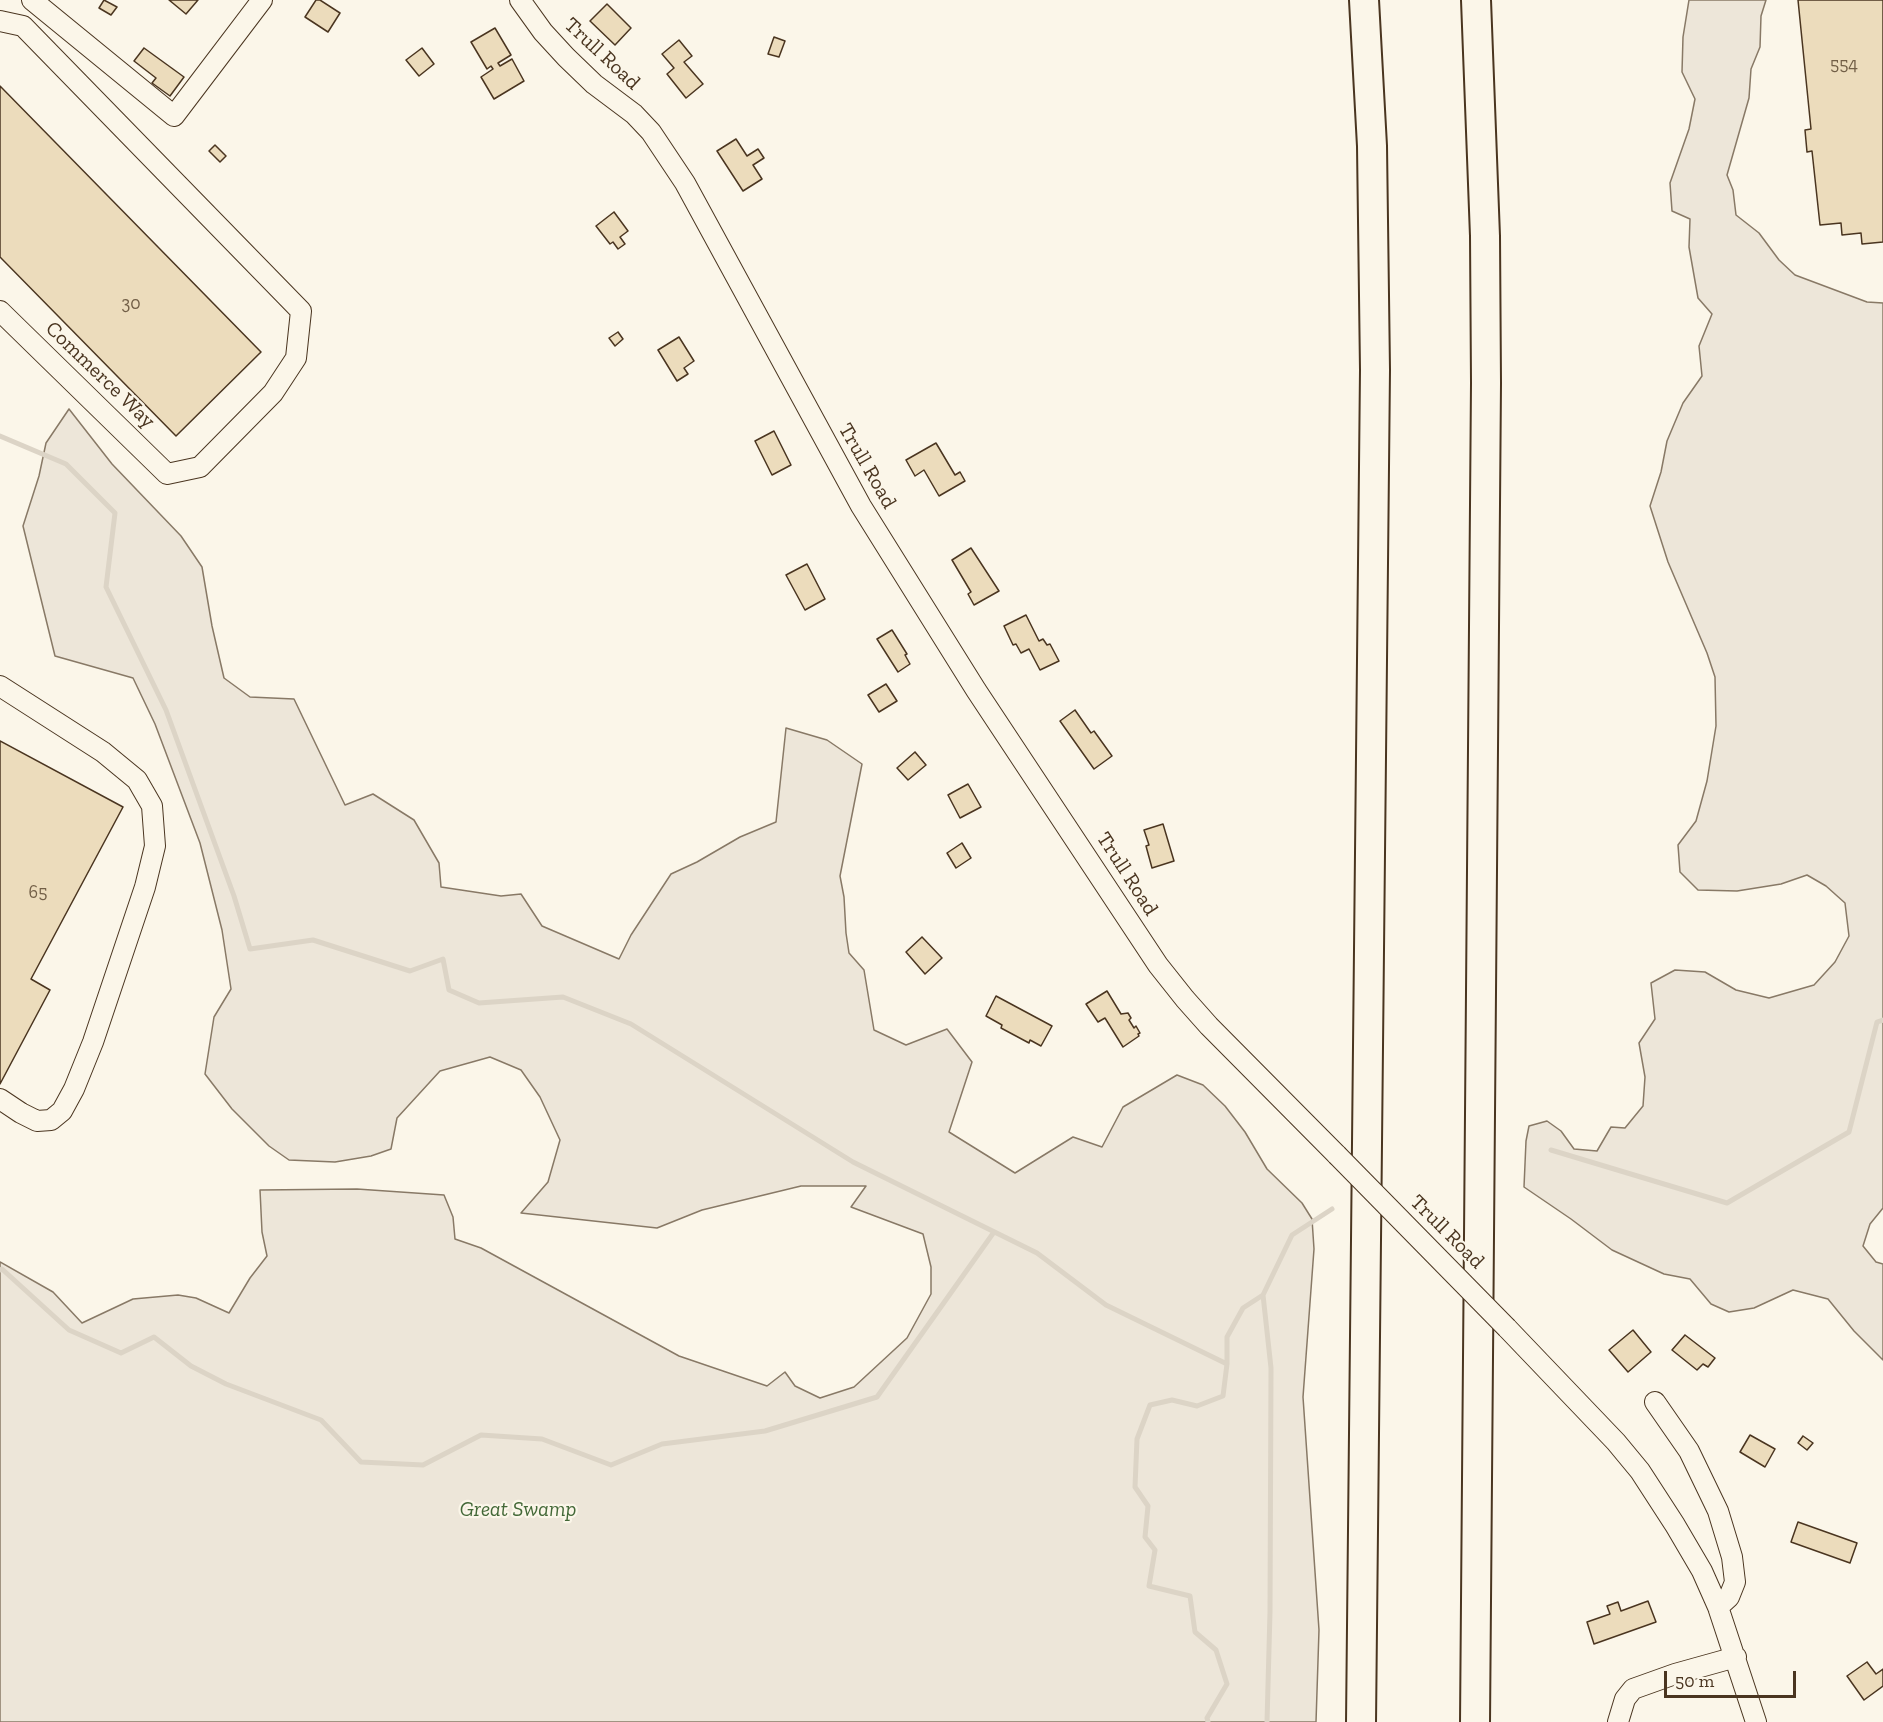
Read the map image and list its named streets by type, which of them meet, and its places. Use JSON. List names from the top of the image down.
{
  "streets": {
    "street": ["Trull Road", "Commerce Way"]
  },
  "parks": ["Great Swamp"],
  "house_numbers": ["554", "30", "65"],
  "scale_bar": "50 m"
}
